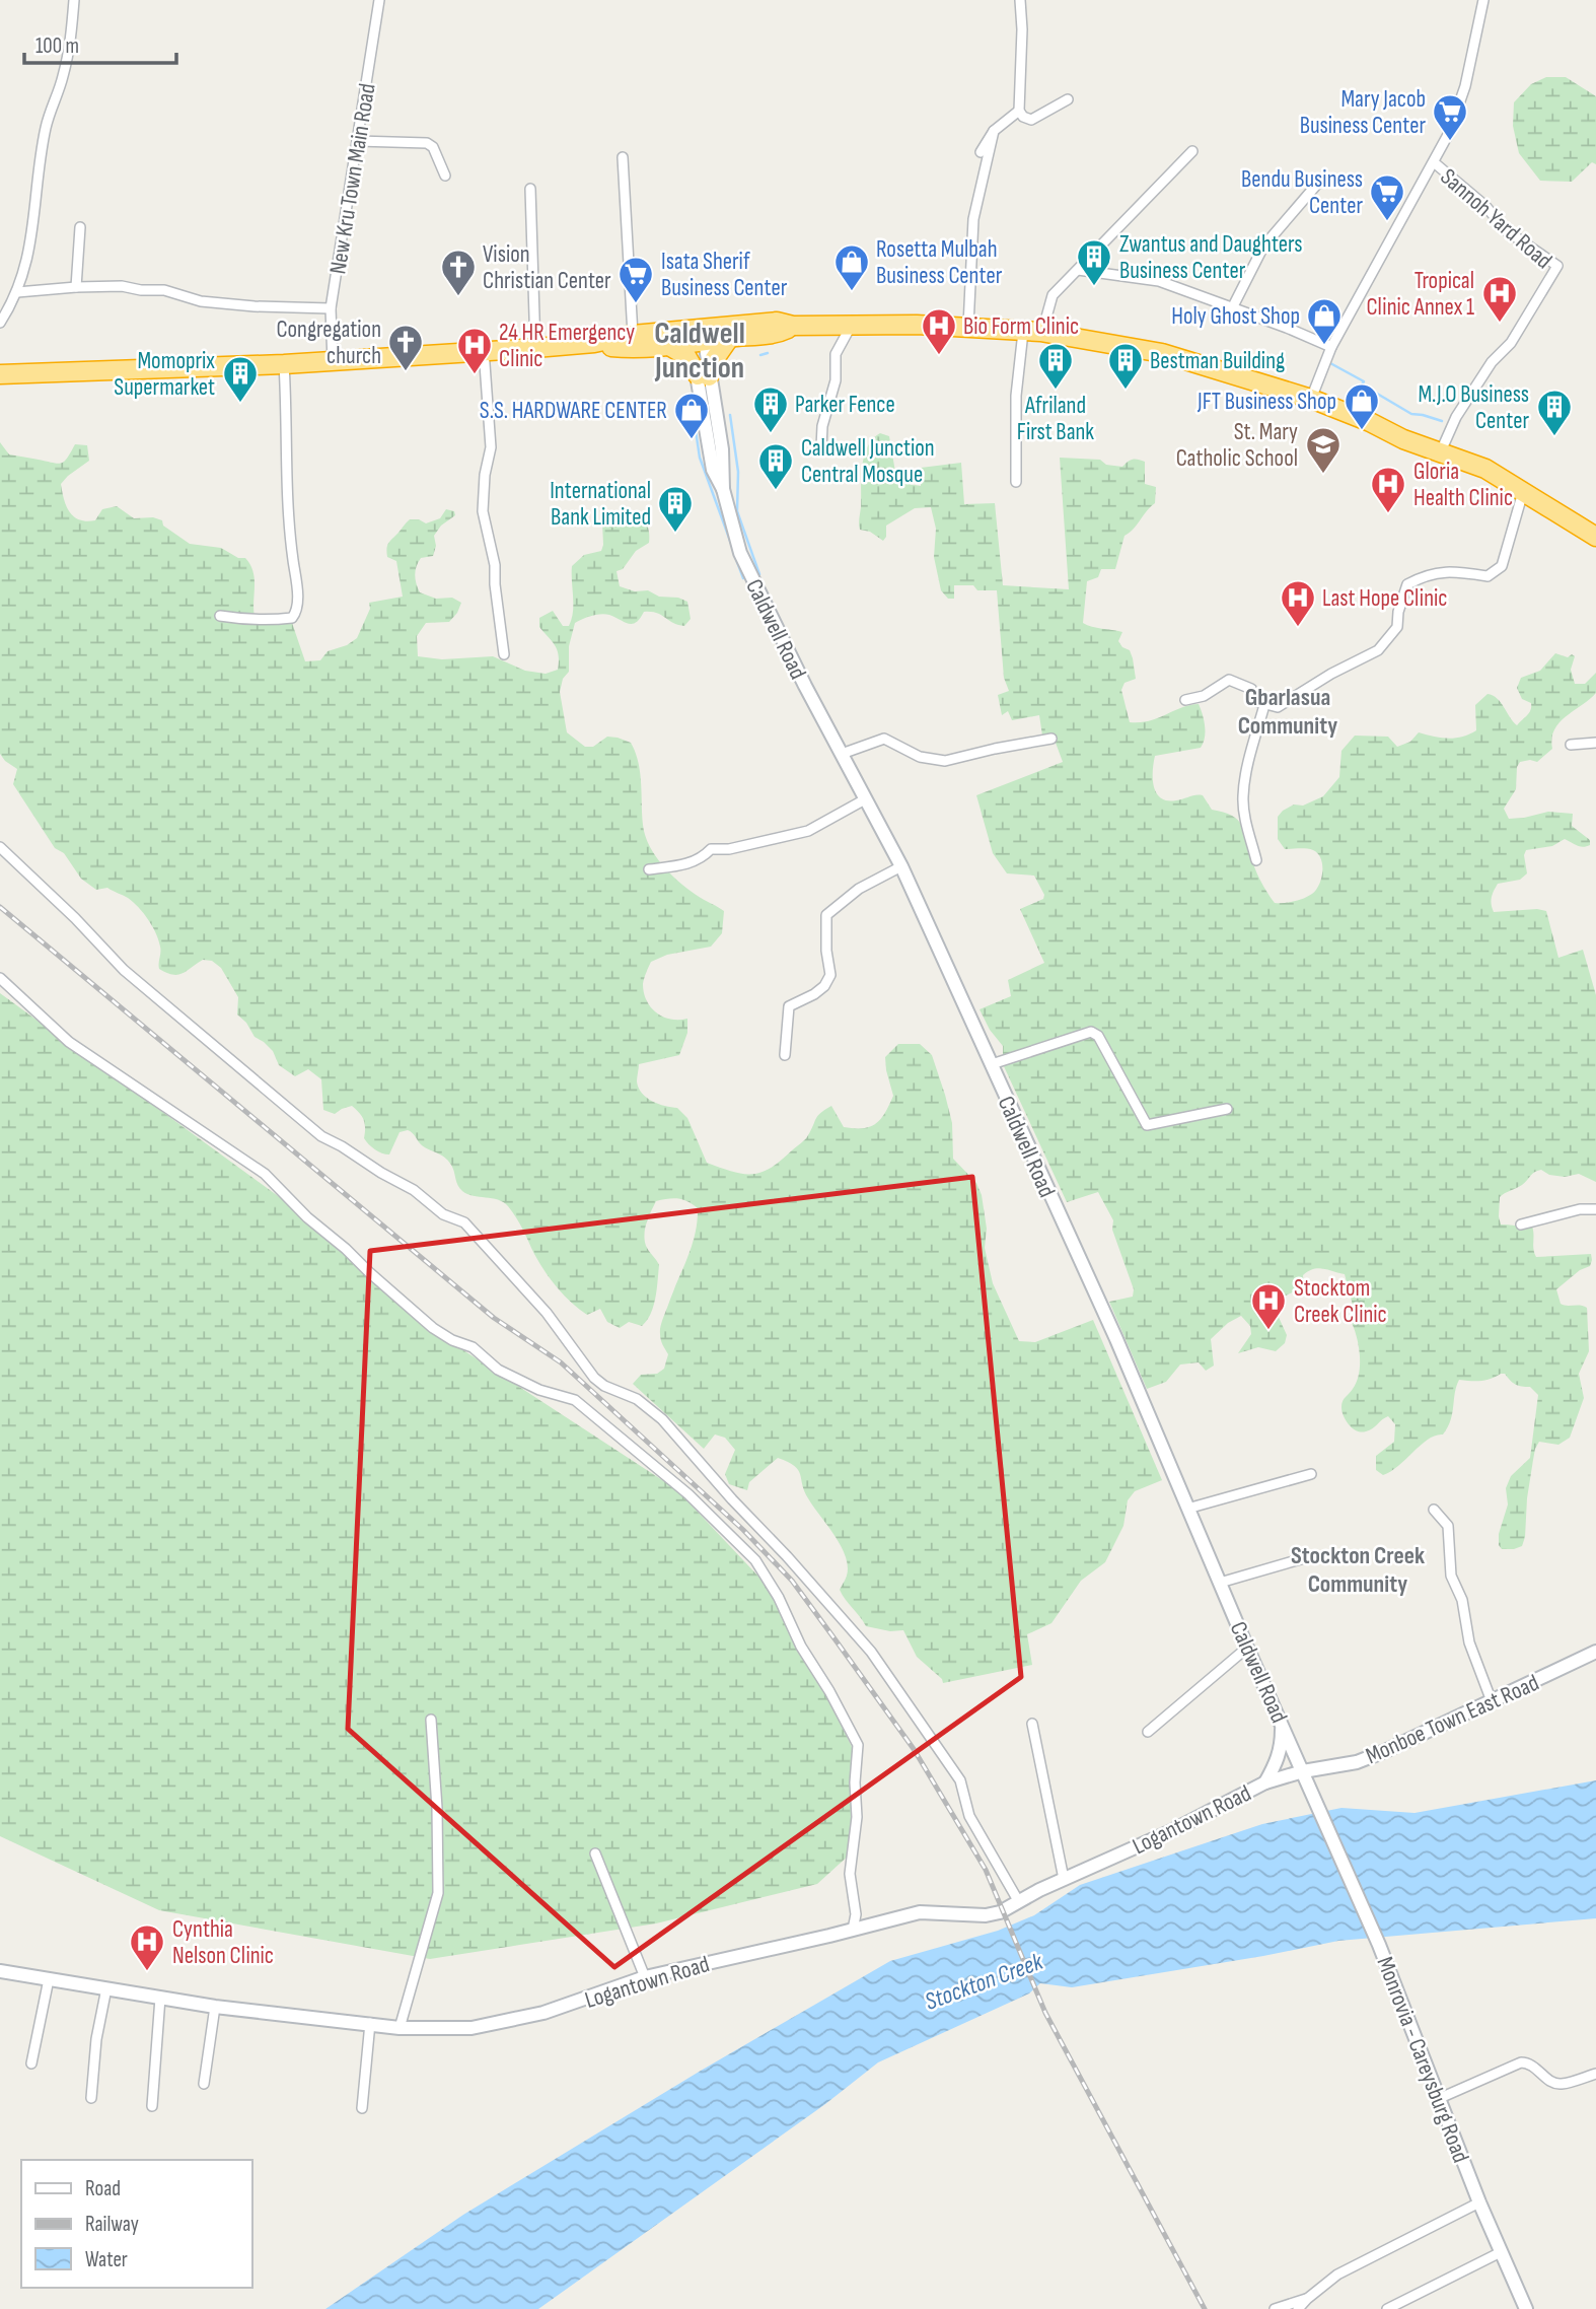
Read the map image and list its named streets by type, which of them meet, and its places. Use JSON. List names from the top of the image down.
{
  "streets": {
    "main road": [
      "Caldwell Road",
      "Monboe Town East Road",
      "Logantown Road",
      "Monrovia - Careysburg Road"
    ],
    "street": ["New Kru Town Main Road", "Sannoh Yard Road"]
  },
  "crossings": [
    ["Caldwell Road", "Monboe Town East Road"],
    ["Caldwell Road", "Logantown Road"],
    ["Caldwell Road", "Monrovia - Careysburg Road"],
    ["Monboe Town East Road", "Logantown Road"]
  ],
  "districts": ["Caldwell Junction", "Gbarlasua Community", "Stockton Creek Community"],
  "water": ["Stockton Creek"],
  "places": {
    "supermarket": ["Mary Jacob Business Center", "Bendu Business Center", "Isata Sherif Business Center"],
    "building": [
      "Zwantus and Daughters Business Center",
      "Afriland First Bank",
      "Bestman Building",
      "Momoprix Supermarket",
      "Parker Fence",
      "M.J.O Business Center",
      "Caldwell Junction Central Mosque",
      "International Bank Limited"
    ],
    "shop": [
      "Rosetta Mulbah Business Center",
      "Holy Ghost Shop",
      "JFT Business Shop",
      "S.S. HARDWARE CENTER"
    ],
    "church": ["Vision Christian Center", "Congregation church"],
    "hospital": [
      "Tropical Clinic Annex 1",
      "Bio Form Clinic",
      "24 HR Emergency Clinic",
      "Gloria Health Clinic",
      "Last Hope Clinic",
      "Stocktom Creek Clinic",
      "Cynthia Nelson Clinic"
    ],
    "school or university": ["St. Mary Catholic School"]
  },
  "legend": ["Road", "Railway", "Water"],
  "scale_bar": "100 m"
}
